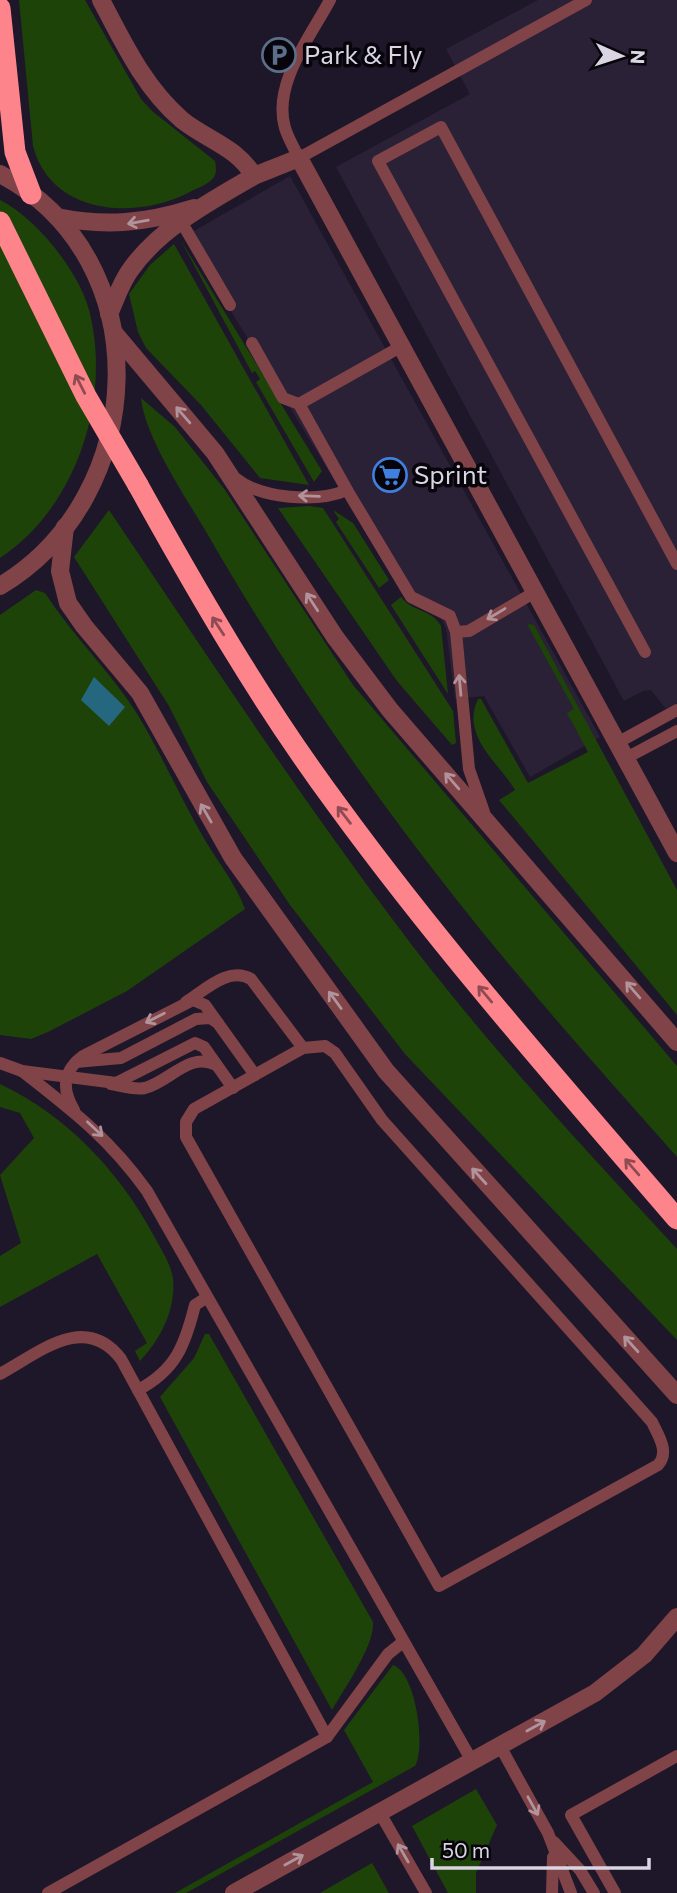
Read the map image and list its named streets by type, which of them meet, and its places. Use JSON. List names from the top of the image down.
{
  "places": {
    "parking": ["Park & Fly"],
    "supermarket": ["Sprint"]
  },
  "scale_bar": "50 m",
  "north": "right"
}
